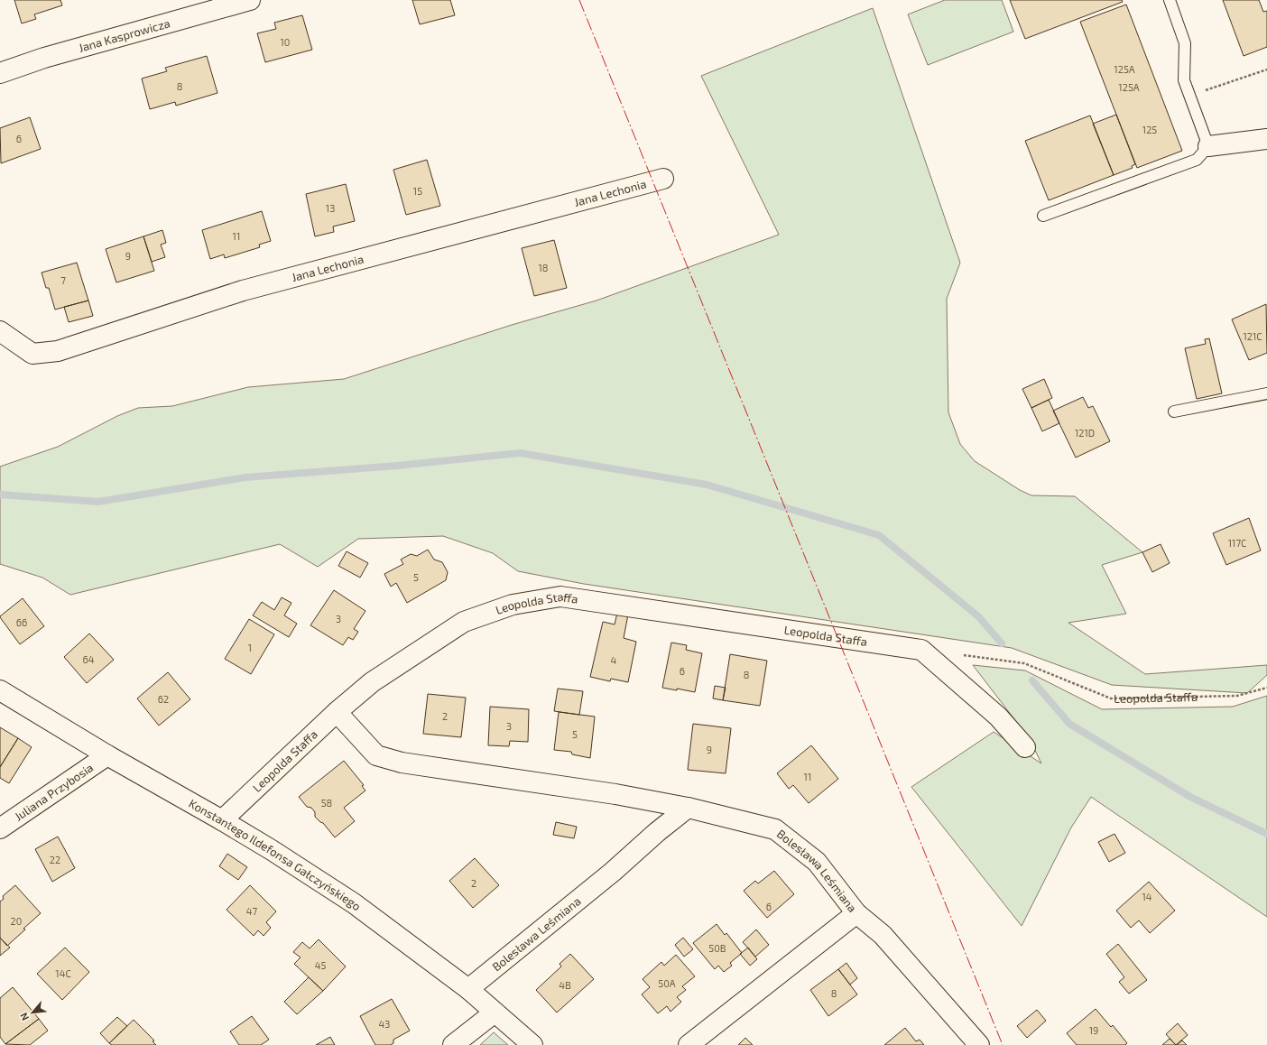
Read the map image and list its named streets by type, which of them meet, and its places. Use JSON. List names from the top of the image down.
{
  "streets": {
    "street": [
      "Jana Kasprowicza",
      "Jana Lechonia",
      "Leopolda Staffa",
      "Juliana Przybosia",
      "Konstantego Ildefonsa Gałczyńskiego",
      "Bolesława Leśmiana"
    ]
  },
  "crossings": [
    ["Leopolda Staffa", "Konstantego Ildefonsa Gałczyńskiego"],
    ["Juliana Przybosia", "Konstantego Ildefonsa Gałczyńskiego"],
    ["Konstantego Ildefonsa Gałczyńskiego", "Bolesława Leśmiana"]
  ],
  "house_numbers": [
    "10",
    "125A",
    "8",
    "125A",
    "125",
    "6",
    "15",
    "13",
    "11",
    "9",
    "18",
    "7",
    "121C",
    "121D",
    "117C",
    "5",
    "3",
    "66",
    "1",
    "64",
    "4",
    "6",
    "8",
    "62",
    "2",
    "3",
    "5",
    "9",
    "11",
    "58",
    "22",
    "2",
    "14",
    "6",
    "47",
    "20",
    "50B",
    "45",
    "14C",
    "50A",
    "4B",
    "8",
    "43",
    "19"
  ],
  "north": "bottom left"
}
